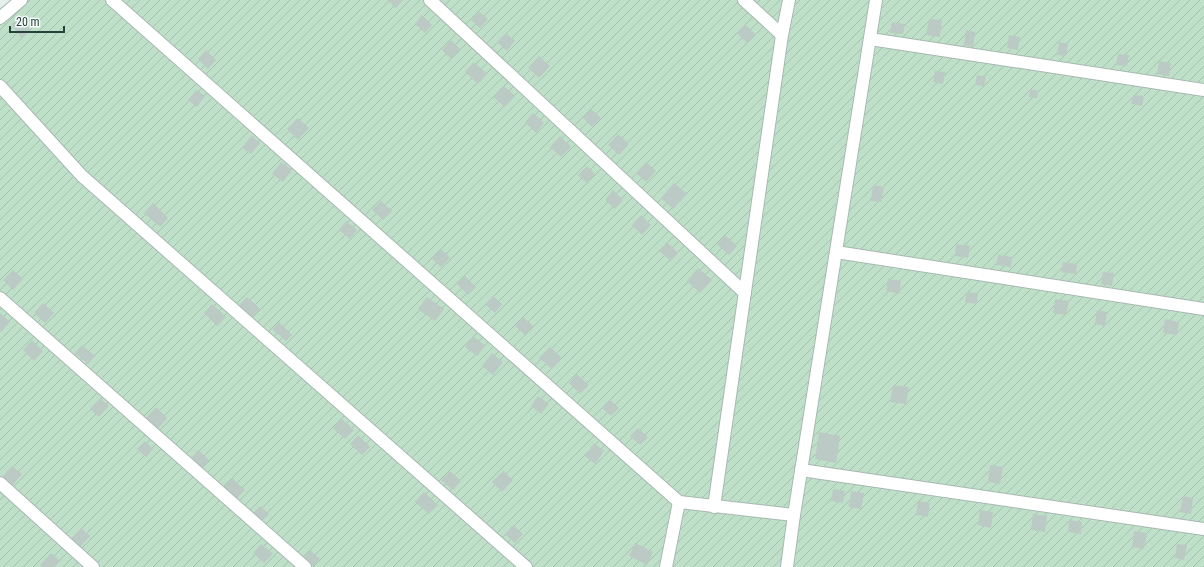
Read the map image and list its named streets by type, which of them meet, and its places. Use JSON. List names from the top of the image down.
{
  "scale_bar": "20 m"
}
